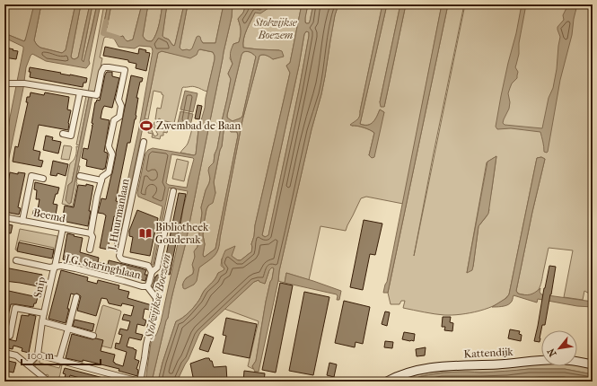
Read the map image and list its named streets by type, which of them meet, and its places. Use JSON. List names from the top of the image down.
{
  "streets": {
    "street": [
      "J. Huurmanlaan",
      "Beemd",
      "J.G. Staringhlaan",
      "Snip",
      "Kattendijk"
    ]
  },
  "crossings": [
    ["J. Huurmanlaan", "J.G. Staringhlaan"],
    ["Beemd", "Snip"],
    ["J.G. Staringhlaan", "Snip"]
  ],
  "water": ["Stolwijkse Boezem"],
  "parks": ["Stolwijkse Boezem"],
  "places": {
    "sports": ["Zwembad de Baan"],
    "library": ["Bibliotheek Gouderak"]
  },
  "scale_bar": "100 m",
  "north": "bottom left"
}
